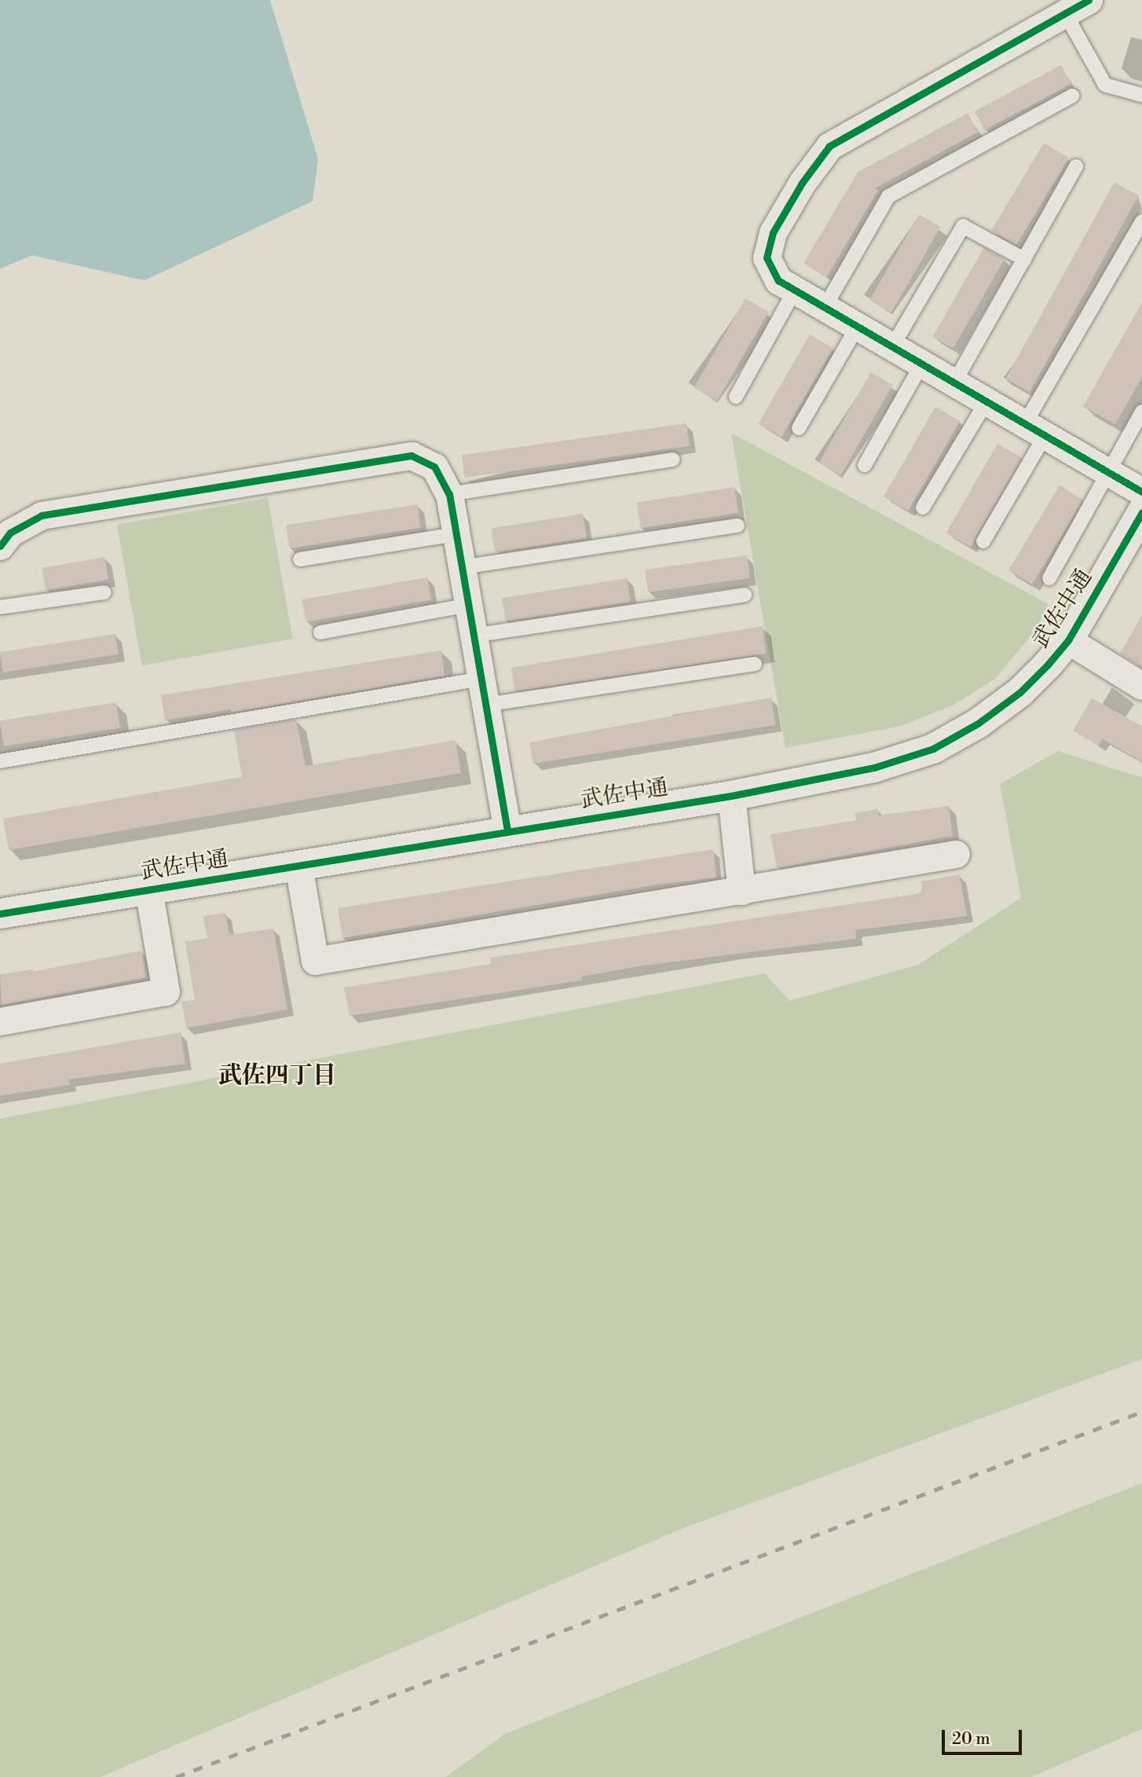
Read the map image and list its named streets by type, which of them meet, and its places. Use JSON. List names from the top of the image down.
{
  "streets": {
    "street": ["武佐中通"]
  },
  "districts": ["武佐四丁目"],
  "scale_bar": "20 m"
}
